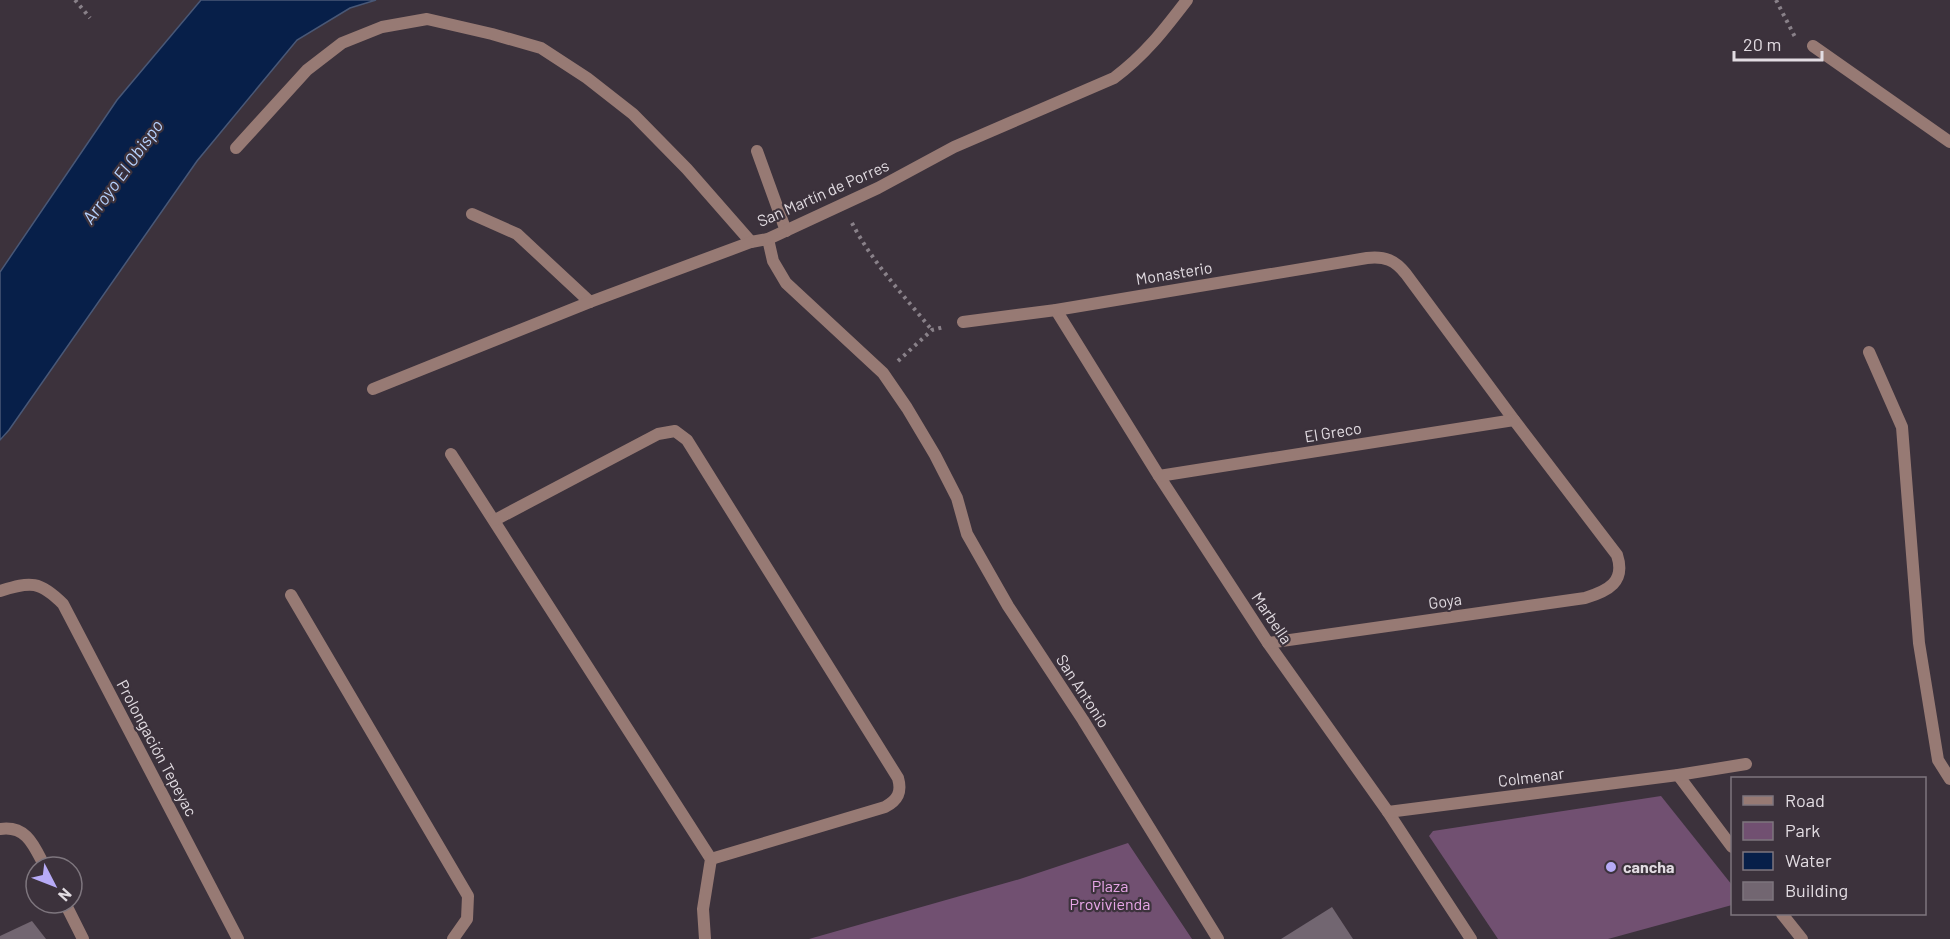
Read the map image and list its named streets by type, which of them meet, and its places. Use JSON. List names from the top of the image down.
{
  "streets": {
    "street": [
      "San Martín de Porres",
      "Monasterio",
      "El Greco",
      "Goya",
      "Marbella",
      "San Antonio",
      "Prolongación Tepeyac",
      "Colmenar"
    ]
  },
  "crossings": [
    ["San Martín de Porres", "San Antonio"],
    ["Monasterio", "El Greco"],
    ["Monasterio", "Goya"],
    ["Monasterio", "Marbella"],
    ["El Greco", "Goya"],
    ["El Greco", "Marbella"],
    ["Goya", "Marbella"],
    ["Marbella", "Colmenar"]
  ],
  "water": ["Arroyo El Obispo"],
  "parks": ["Plaza Provivienda"],
  "places": ["cancha"],
  "legend": [
    "Road",
    "Park",
    "Water",
    "Building"
  ],
  "scale_bar": "20 m",
  "north": "bottom right"
}
